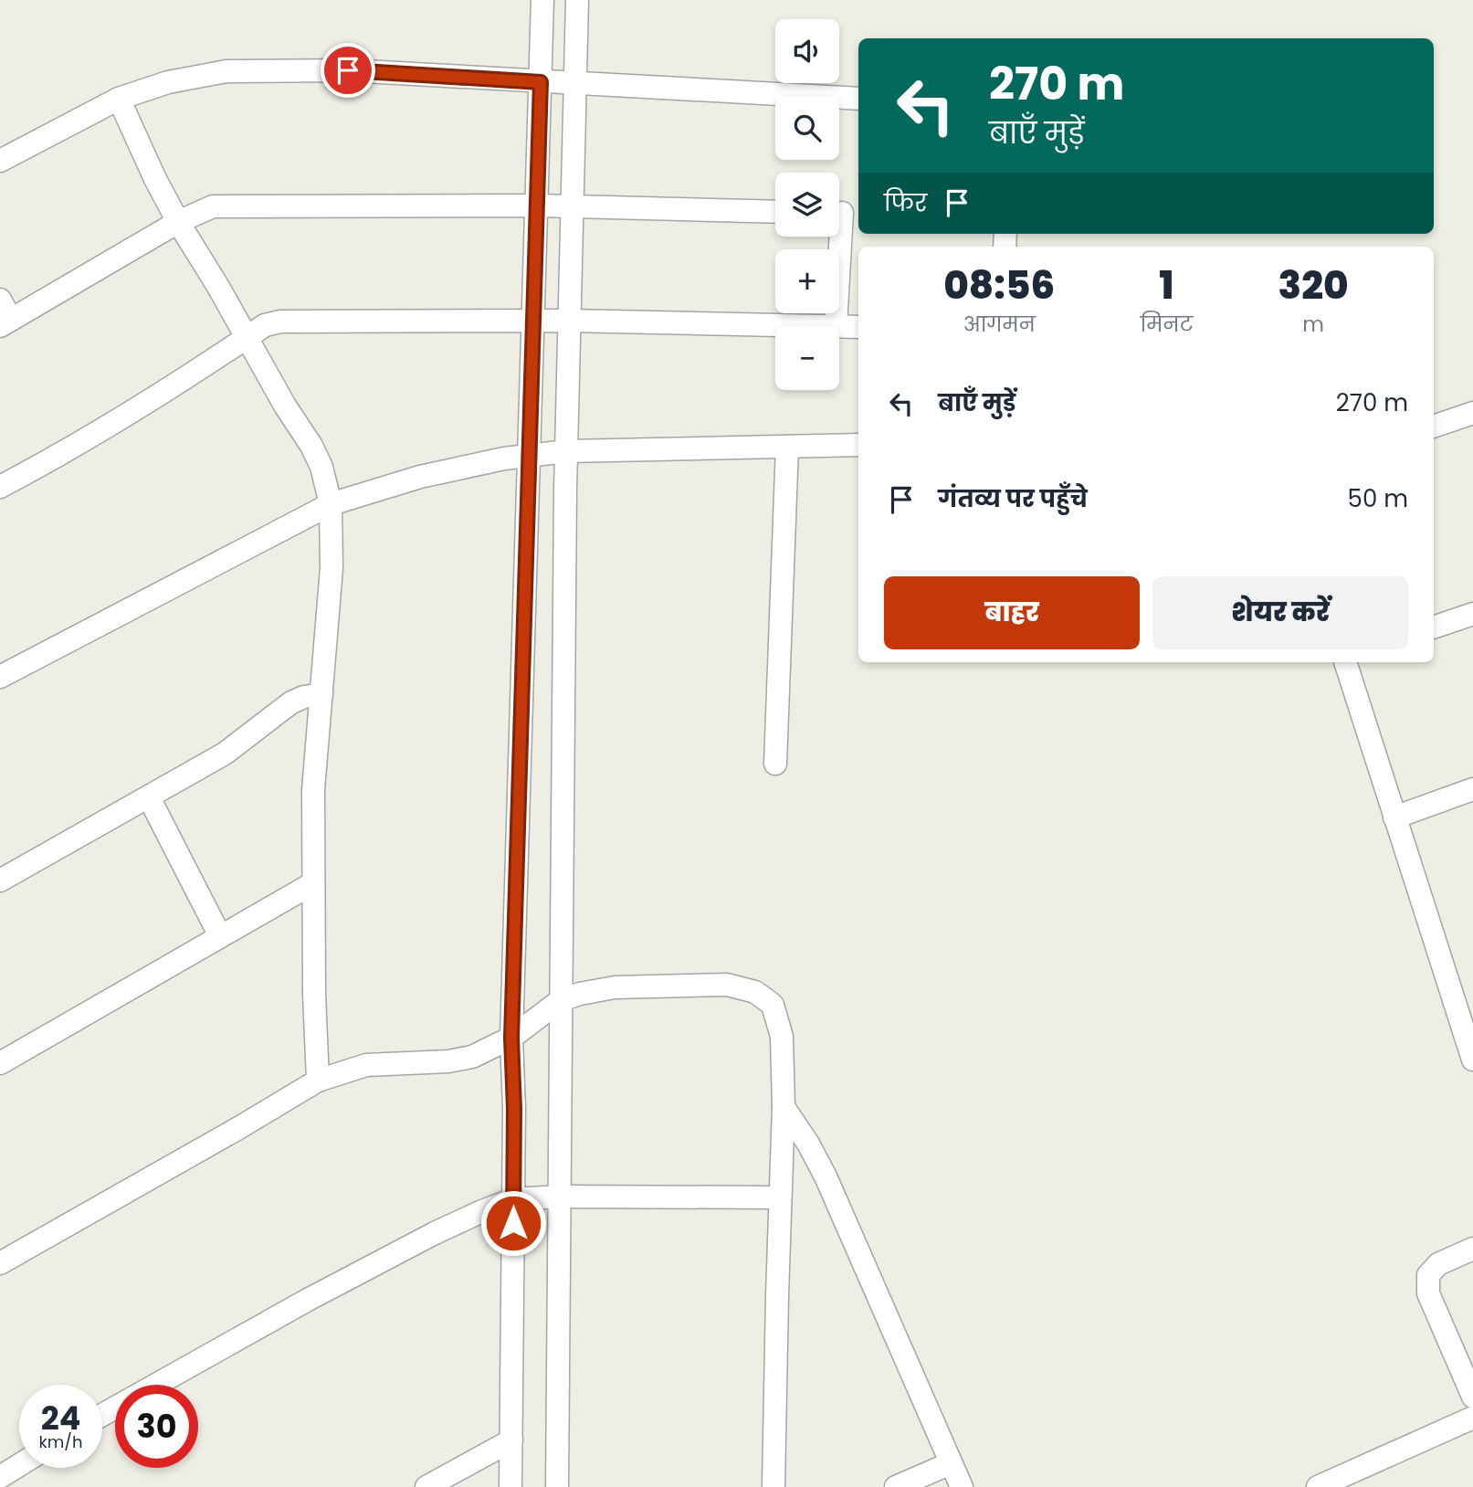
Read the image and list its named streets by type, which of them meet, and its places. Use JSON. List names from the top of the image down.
{
  "page": {
    "map_buttons": ["+", "−"],
    "turn": ["270 m", "बाएँ मुड़ें"],
    "then": "फिर",
    "eta": [
      "08:56",
      "आगमन",
      "1",
      "मिनट",
      "320",
      "m"
    ],
    "list": [
      {
        "name": "बाएँ मुड़ें",
        "value": "270 m"
      },
      {
        "name": "गंतव्य पर पहुँचे",
        "value": "50 m"
      }
    ],
    "buttons": ["बाहर", "शेयर करें"],
    "speed": "24 km/h",
    "limit": "30"
  }
}
